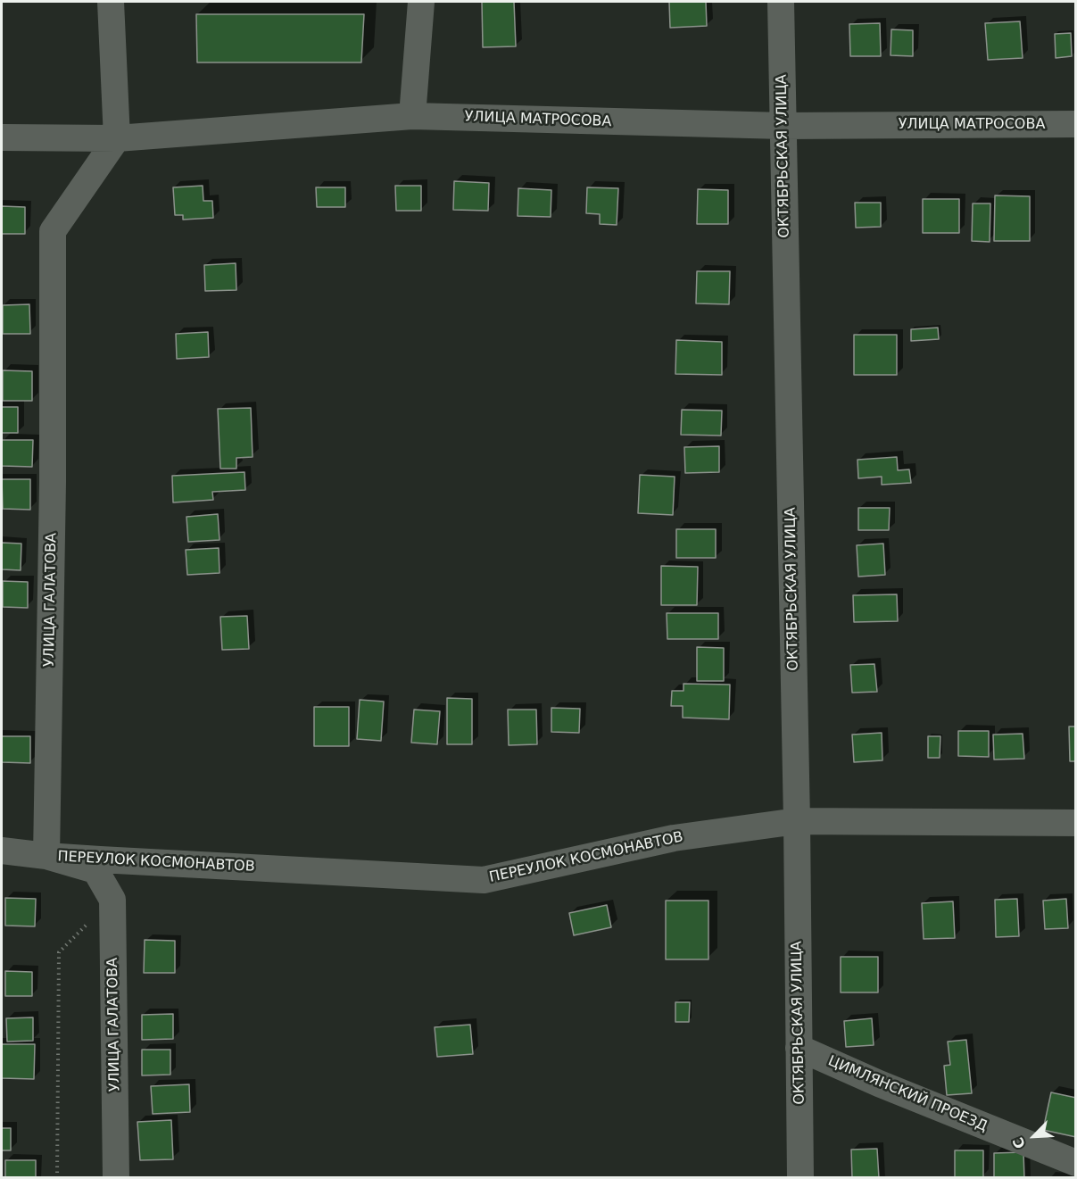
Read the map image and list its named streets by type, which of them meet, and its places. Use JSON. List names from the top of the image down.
{
  "streets": {
    "street": [
      "УЛИЦА МАТРОСОВА",
      "ОКТЯБРЬСКАЯ УЛИЦА",
      "УЛИЦА ГАЛАТОВА",
      "ПЕРЕУЛОК КОСМОНАВТОВ",
      "ЦИМЛЯНСКИЙ ПРОЕЗД"
    ]
  },
  "crossings": [
    ["УЛИЦА МАТРОСОВА", "ОКТЯБРЬСКАЯ УЛИЦА"],
    ["УЛИЦА МАТРОСОВА", "УЛИЦА ГАЛАТОВА"],
    ["ОКТЯБРЬСКАЯ УЛИЦА", "ПЕРЕУЛОК КОСМОНАВТОВ"],
    ["ОКТЯБРЬСКАЯ УЛИЦА", "ЦИМЛЯНСКИЙ ПРОЕЗД"],
    ["УЛИЦА ГАЛАТОВА", "ПЕРЕУЛОК КОСМОНАВТОВ"]
  ],
  "north": "bottom left"
}
